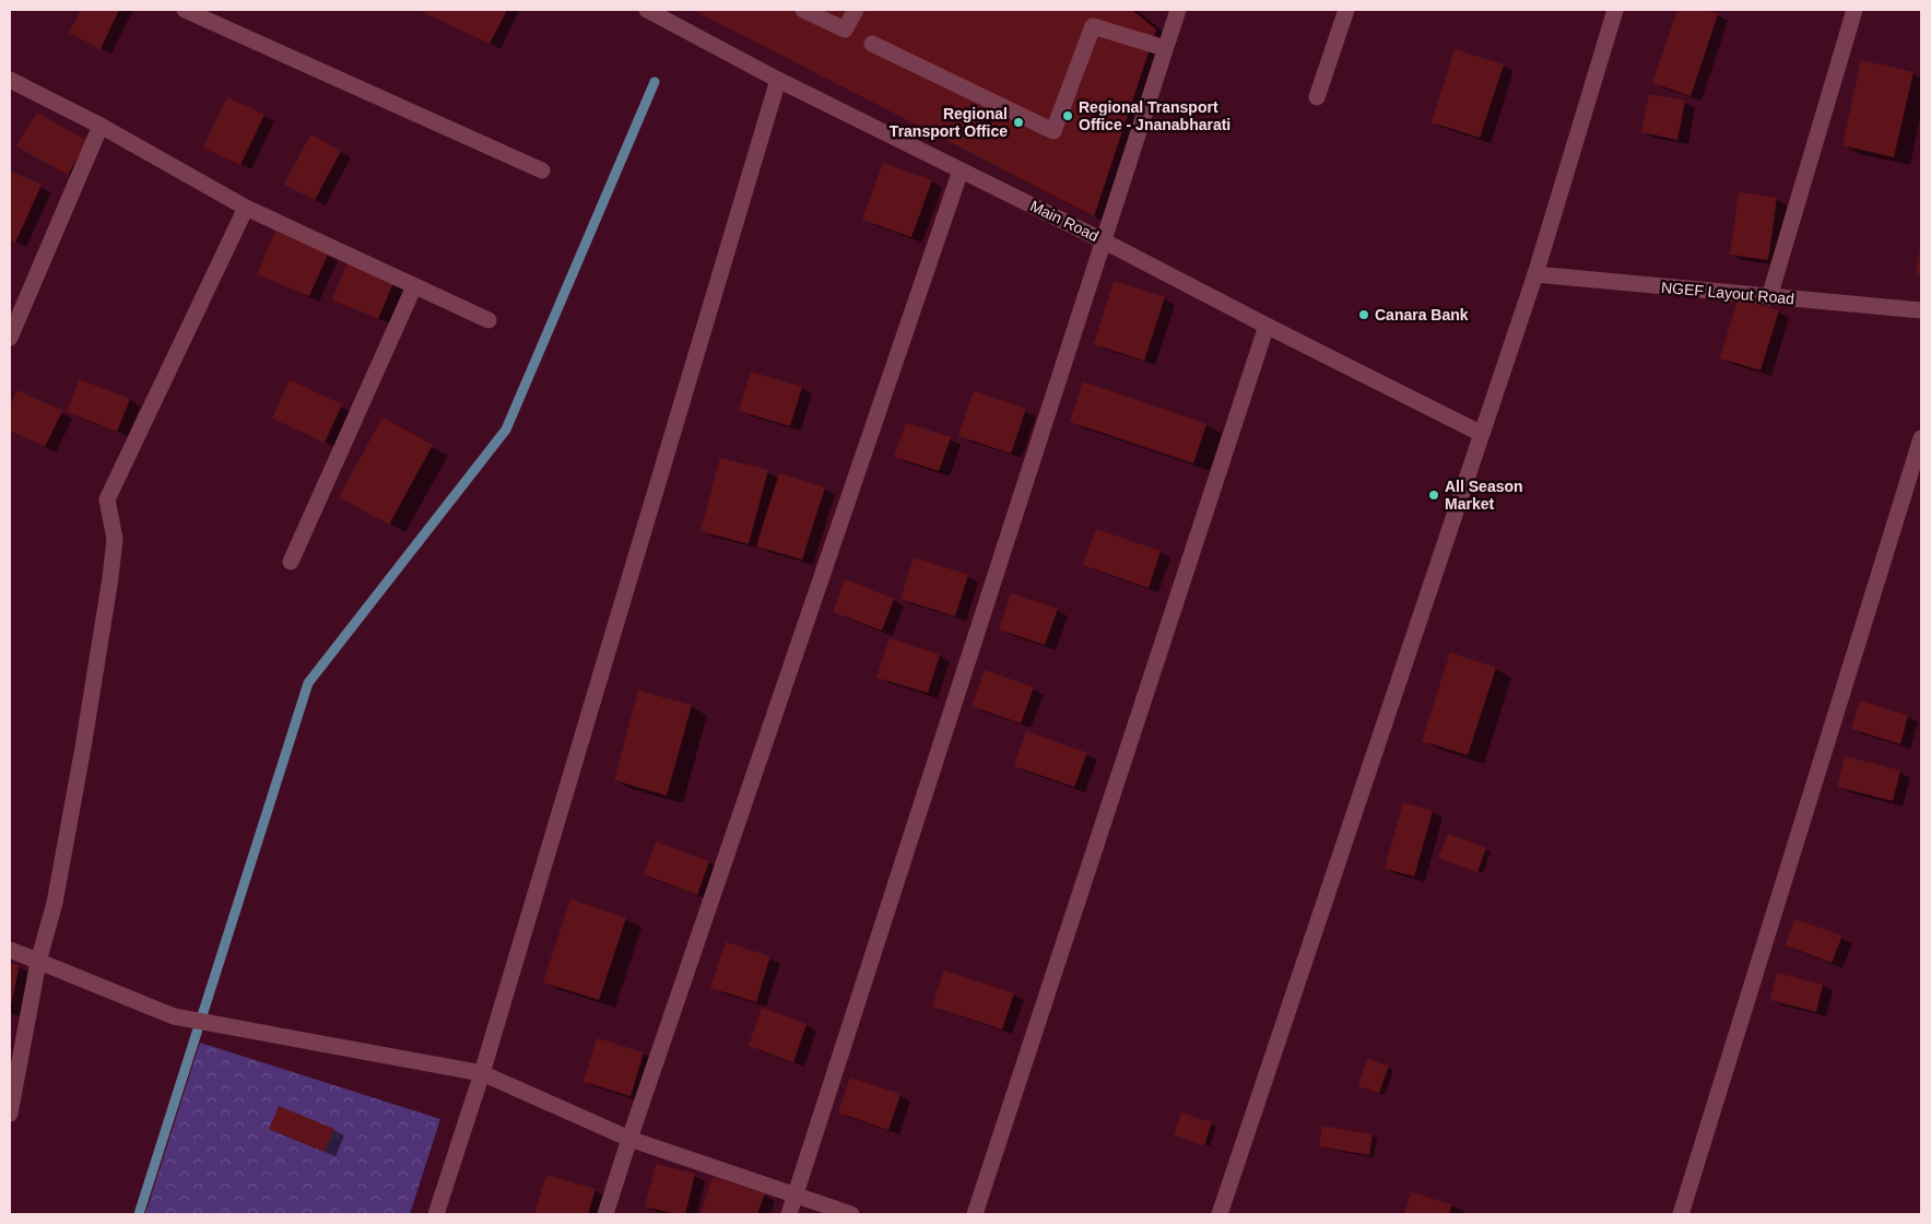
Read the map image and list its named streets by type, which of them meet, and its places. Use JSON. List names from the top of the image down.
{
  "streets": {
    "street": ["Main Road", "NGEF Layout Road"]
  },
  "places": [
    "Regional Transport Office - Jnanabharati",
    "Regional Transport Office",
    "Canara Bank",
    "All Season Market"
  ]
}
